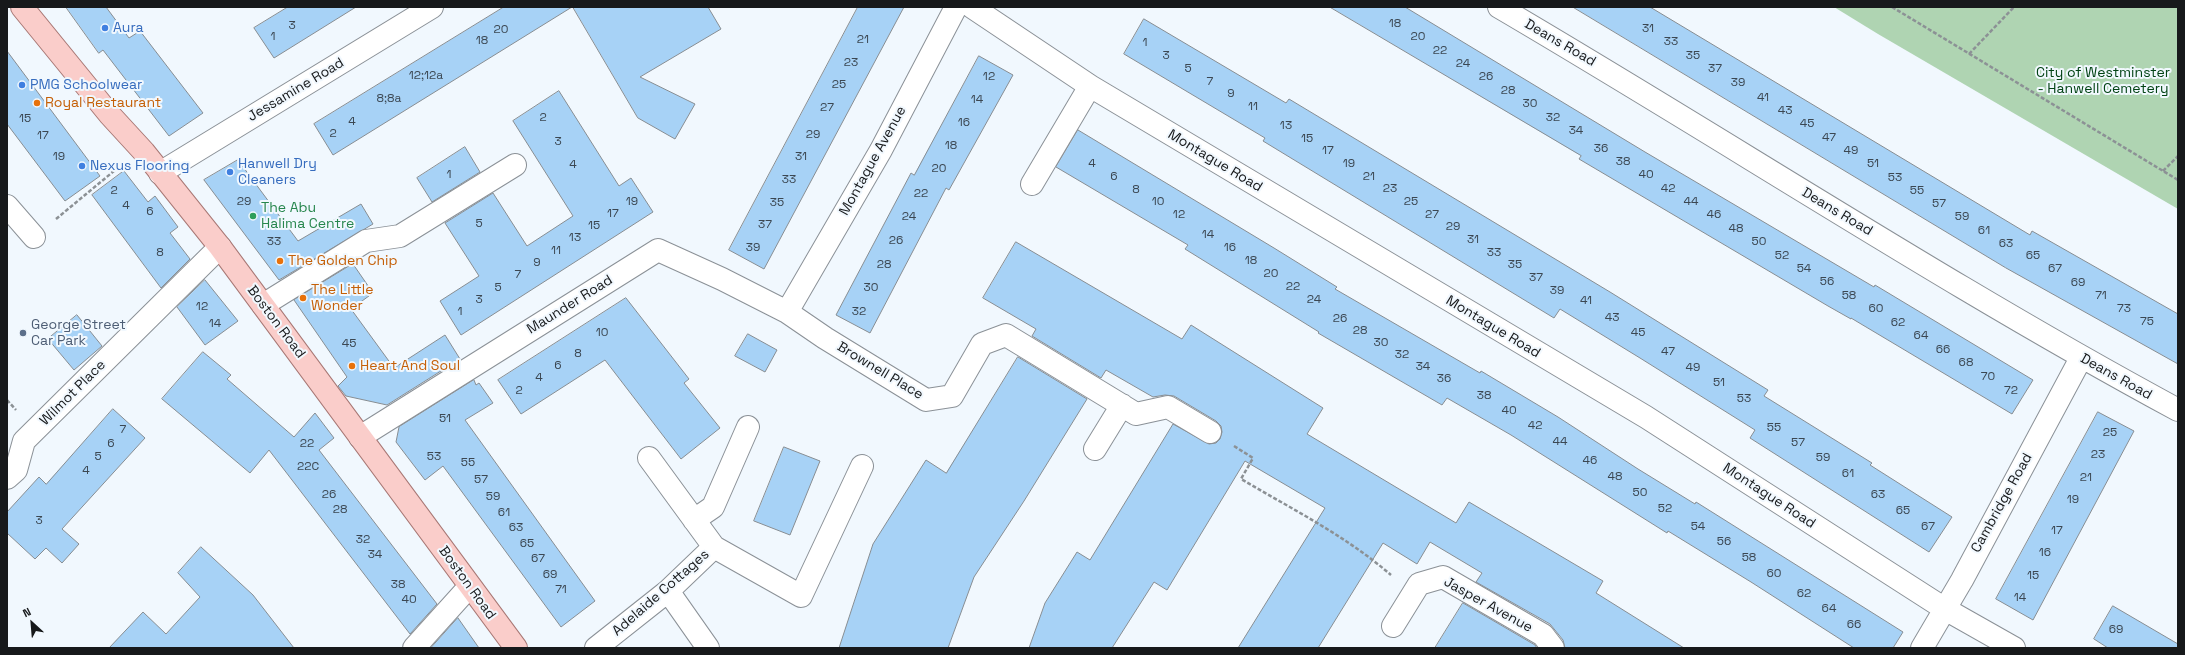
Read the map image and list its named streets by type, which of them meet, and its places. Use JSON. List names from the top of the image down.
{
  "streets": {
    "main road": ["Boston Road"],
    "street": [
      "Deans Road",
      "Jessamine Road",
      "Montague Avenue",
      "Montague Road",
      "Maunder Road",
      "Brownell Place",
      "Wilmot Place",
      "Cambridge Road",
      "Adelaide Cottages",
      "Jasper Avenue"
    ]
  },
  "crossings": [
    ["Deans Road", "Cambridge Road"],
    ["Jessamine Road", "Boston Road"],
    ["Montague Avenue", "Maunder Road"],
    ["Montague Avenue", "Brownell Place"],
    ["Montague Road", "Cambridge Road"],
    ["Maunder Road", "Boston Road"],
    ["Maunder Road", "Brownell Place"],
    ["Boston Road", "Wilmot Place"]
  ],
  "parks": ["City of Westminster - Hanwell Cemetery"],
  "places": [
    "Aura",
    "PMG Schoolwear",
    "Royal Restaurant",
    "Nexus Flooring",
    "Hanwell Dry Cleaners",
    "The Abu Halima Centre",
    "The Golden Chip",
    "The Little Wonder",
    "George Street Car Park",
    "Heart And Soul"
  ],
  "house_numbers": [
    "18",
    "3",
    "31",
    "20",
    "1",
    "20",
    "21",
    "18",
    "33",
    "1",
    "22",
    "3",
    "35",
    "23",
    "24",
    "5",
    "37",
    "12;12a",
    "12",
    "26",
    "7",
    "39",
    "25",
    "28",
    "9",
    "41",
    "8;8a",
    "14",
    "30",
    "11",
    "27",
    "43",
    "2",
    "32",
    "15",
    "4",
    "16",
    "45",
    "13",
    "34",
    "2",
    "29",
    "17",
    "47",
    "15",
    "3",
    "18",
    "36",
    "17",
    "49",
    "19",
    "31",
    "38",
    "4",
    "19",
    "51",
    "4",
    "20",
    "1",
    "40",
    "6",
    "21",
    "53",
    "33",
    "23",
    "42",
    "8",
    "2",
    "55",
    "22",
    "29",
    "19",
    "10",
    "25",
    "44",
    "35",
    "57",
    "4",
    "6",
    "17",
    "12",
    "27",
    "46",
    "24",
    "59",
    "5",
    "37",
    "15",
    "29",
    "48",
    "61",
    "14",
    "13",
    "31",
    "26",
    "33",
    "50",
    "63",
    "39",
    "16",
    "11",
    "8",
    "33",
    "52",
    "65",
    "18",
    "9",
    "28",
    "35",
    "54",
    "67",
    "20",
    "7",
    "37",
    "56",
    "69",
    "22",
    "5",
    "30",
    "39",
    "58",
    "71",
    "3",
    "24",
    "41",
    "12",
    "60",
    "73",
    "1",
    "32",
    "43",
    "26",
    "75",
    "62",
    "14",
    "28",
    "10",
    "45",
    "64",
    "30",
    "45",
    "66",
    "47",
    "8",
    "32",
    "68",
    "6",
    "34",
    "49",
    "70",
    "4",
    "36",
    "51",
    "2",
    "72",
    "38",
    "53",
    "40",
    "51",
    "42",
    "55",
    "7",
    "25",
    "44",
    "57",
    "6",
    "22",
    "23",
    "5",
    "53",
    "59",
    "46",
    "55",
    "22C",
    "4",
    "61",
    "48",
    "21",
    "57",
    "50",
    "26",
    "63",
    "59",
    "19",
    "52",
    "28",
    "65",
    "61",
    "3",
    "54",
    "67",
    "63",
    "17",
    "32",
    "56",
    "65",
    "16",
    "34",
    "58",
    "67",
    "60",
    "69",
    "15",
    "38",
    "71",
    "62",
    "14",
    "40",
    "64",
    "66",
    "69"
  ],
  "north": "top left"
}
